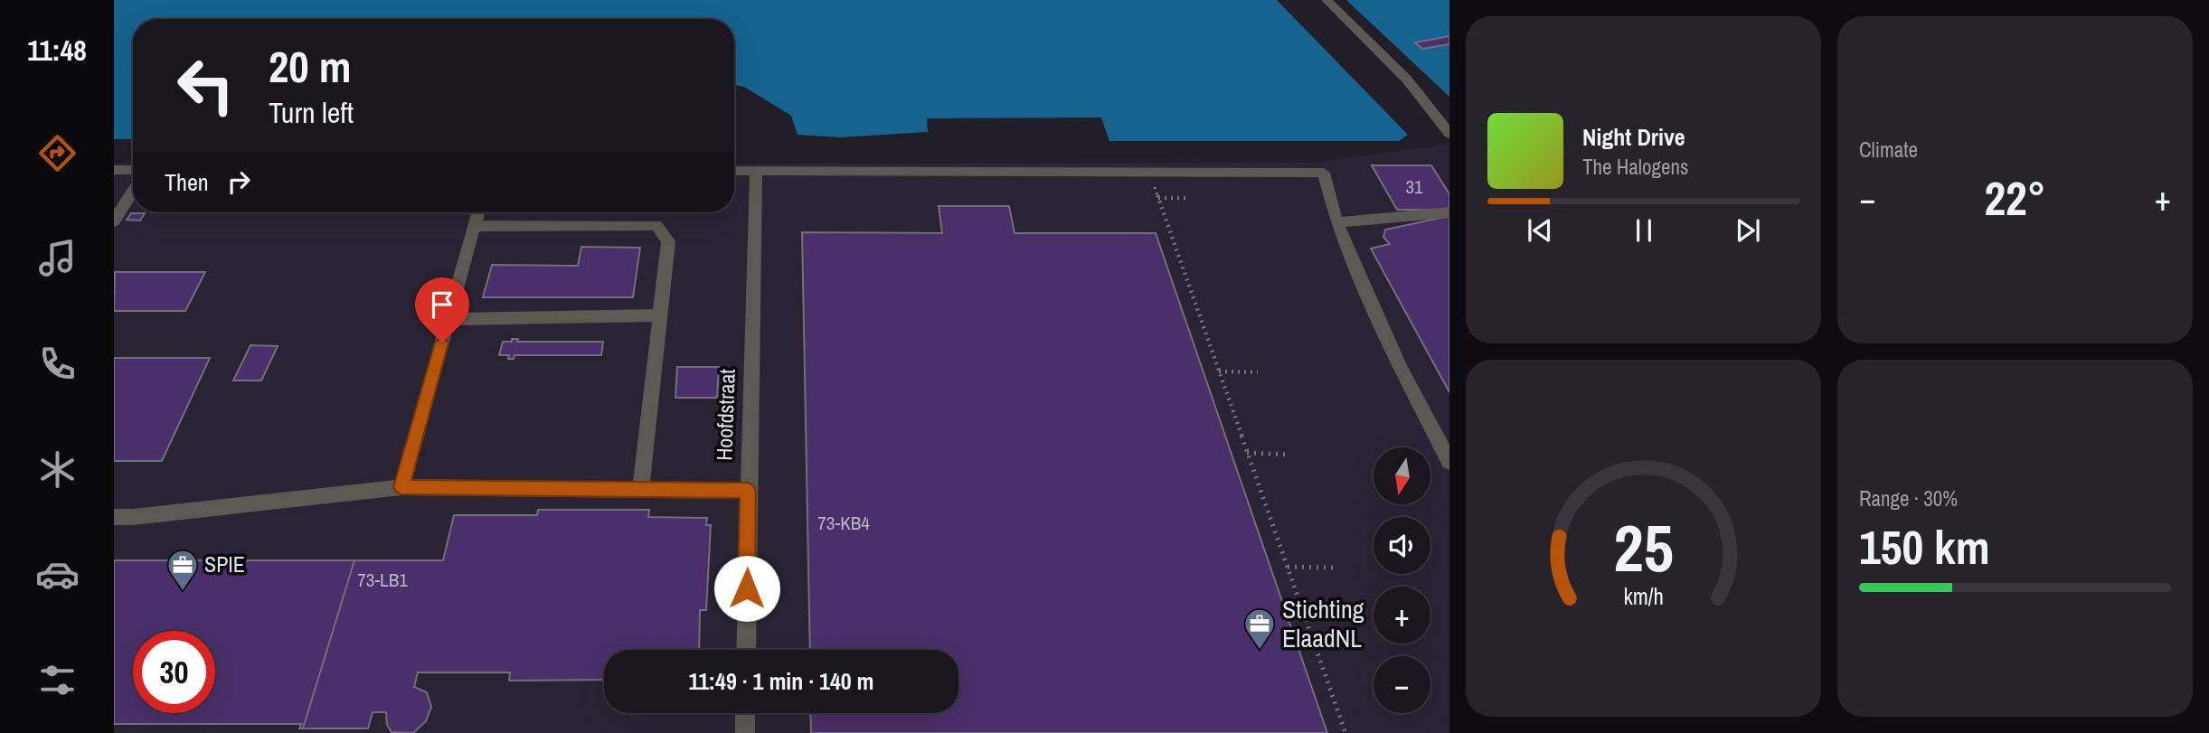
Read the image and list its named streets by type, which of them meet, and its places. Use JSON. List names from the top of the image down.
{
  "streets": {
    "street": ["Hoofdstraat"]
  },
  "places": {
    "office": ["SPIE", "Stichting ElaadNL"]
  },
  "house_numbers": ["31", "73-KB4", "73-LB1"],
  "north": "bottom",
  "page": {
    "tabs": "11:48",
    "tile": [
      "Climate",
      ["Range · 30%", "150 km"]
    ],
    "turn": ["20 m", "Turn left"],
    "song": ["Night Drive", "The Halogens"],
    "then": "Then",
    "heat": ["−", "22°", "+"],
    "map_buttons": ["+", "−"],
    "limit": "30",
    "trip": "11:49 · 1 min · 140 m",
    "gauge": ["25", "km/h"]
  }
}
